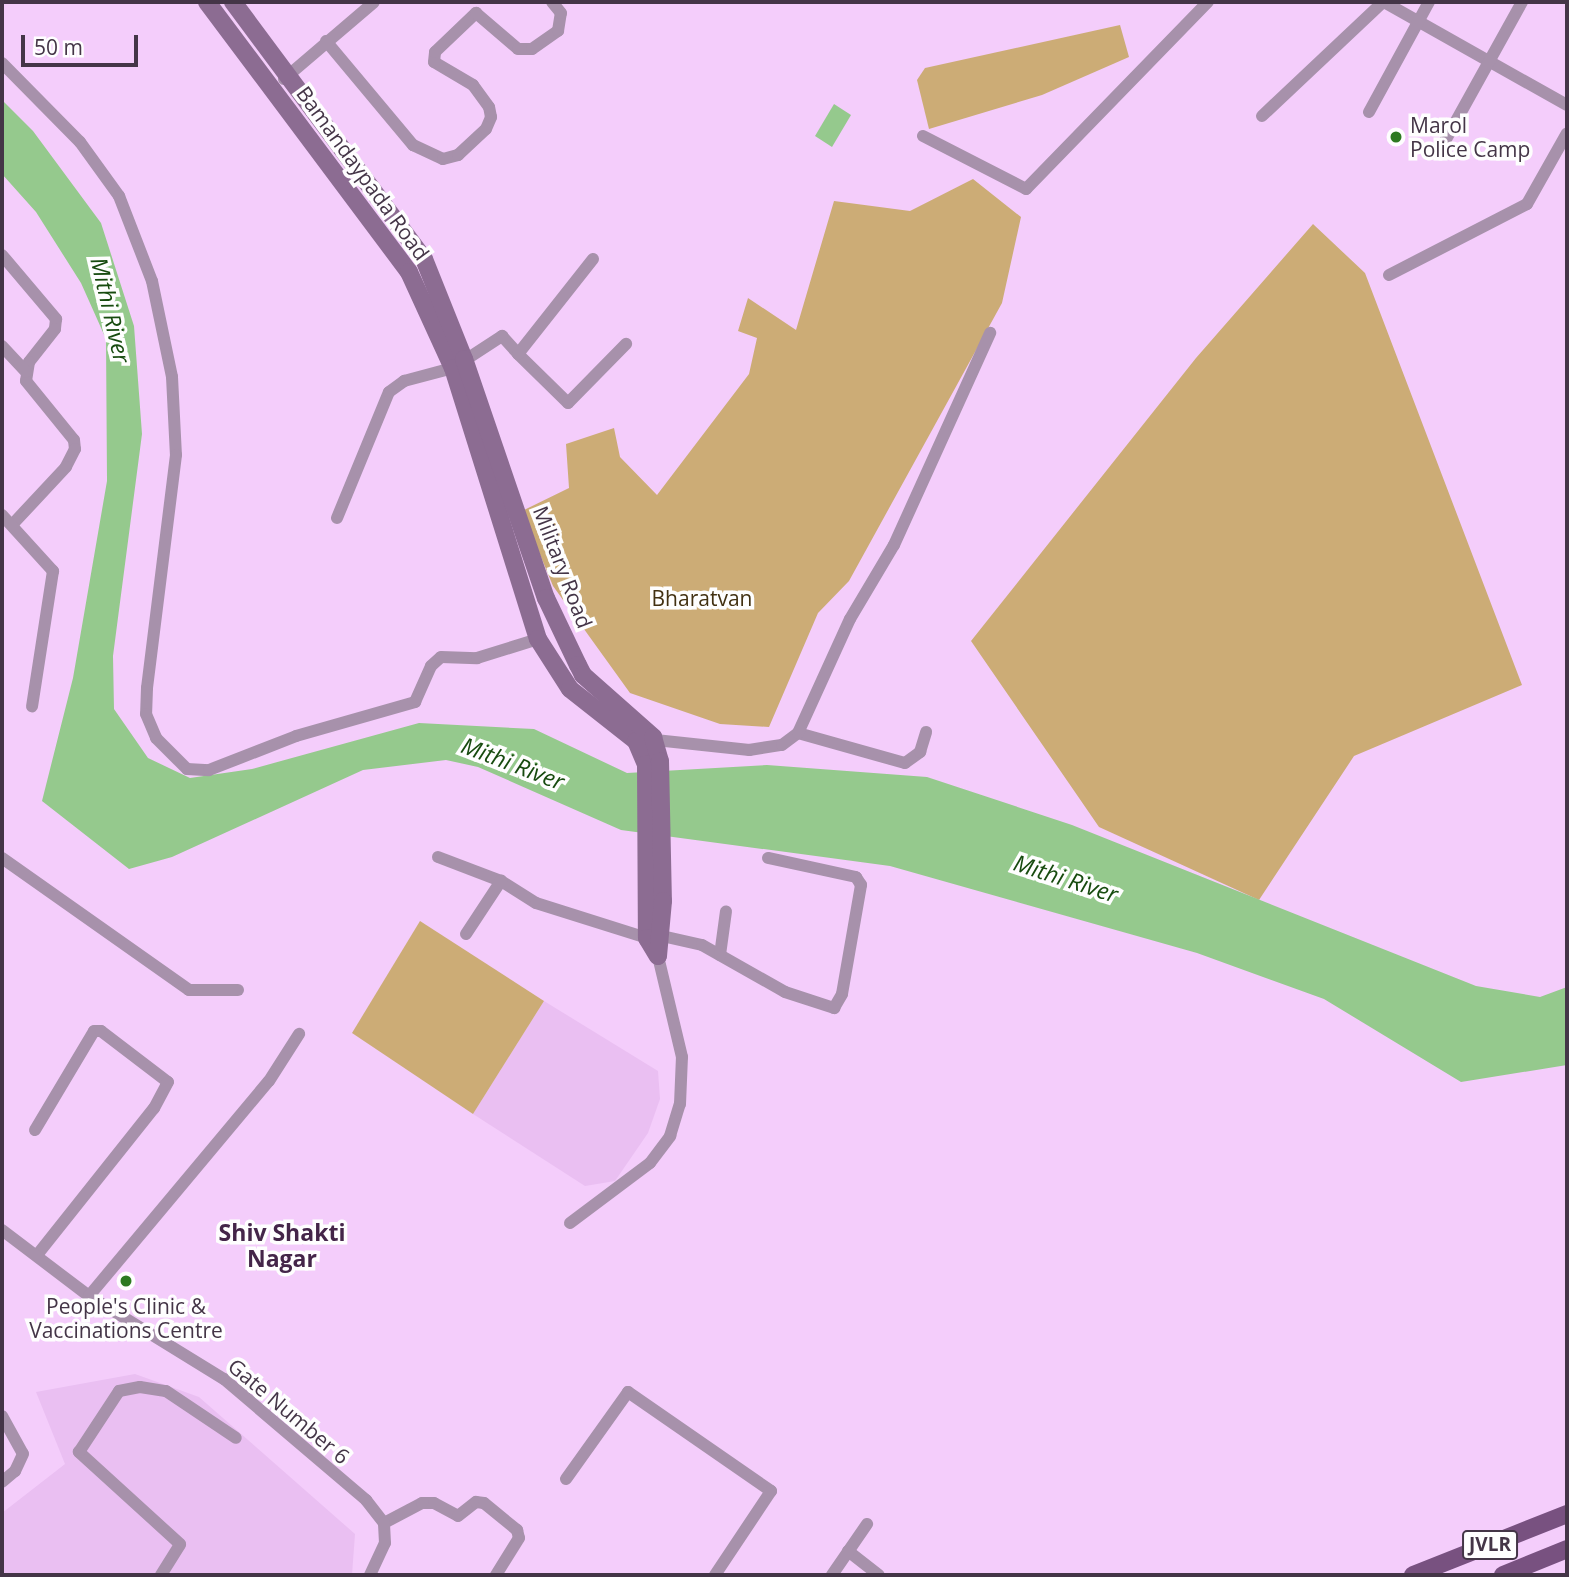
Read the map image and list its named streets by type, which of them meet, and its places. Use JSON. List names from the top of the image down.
{
  "streets": {
    "main road": ["JVLR"],
    "street": ["Bamandaypada Road", "Military Road", "Gate Number 6"]
  },
  "crossings": [
    ["Bamandaypada Road", "Military Road"]
  ],
  "districts": ["Shiv Shakti Nagar"],
  "water": ["Mithi River"],
  "parks": ["Bharatvan"],
  "places": ["Marol Police Camp", "People's Clinic & Vaccinations Centre"],
  "scale_bar": "50 m"
}
